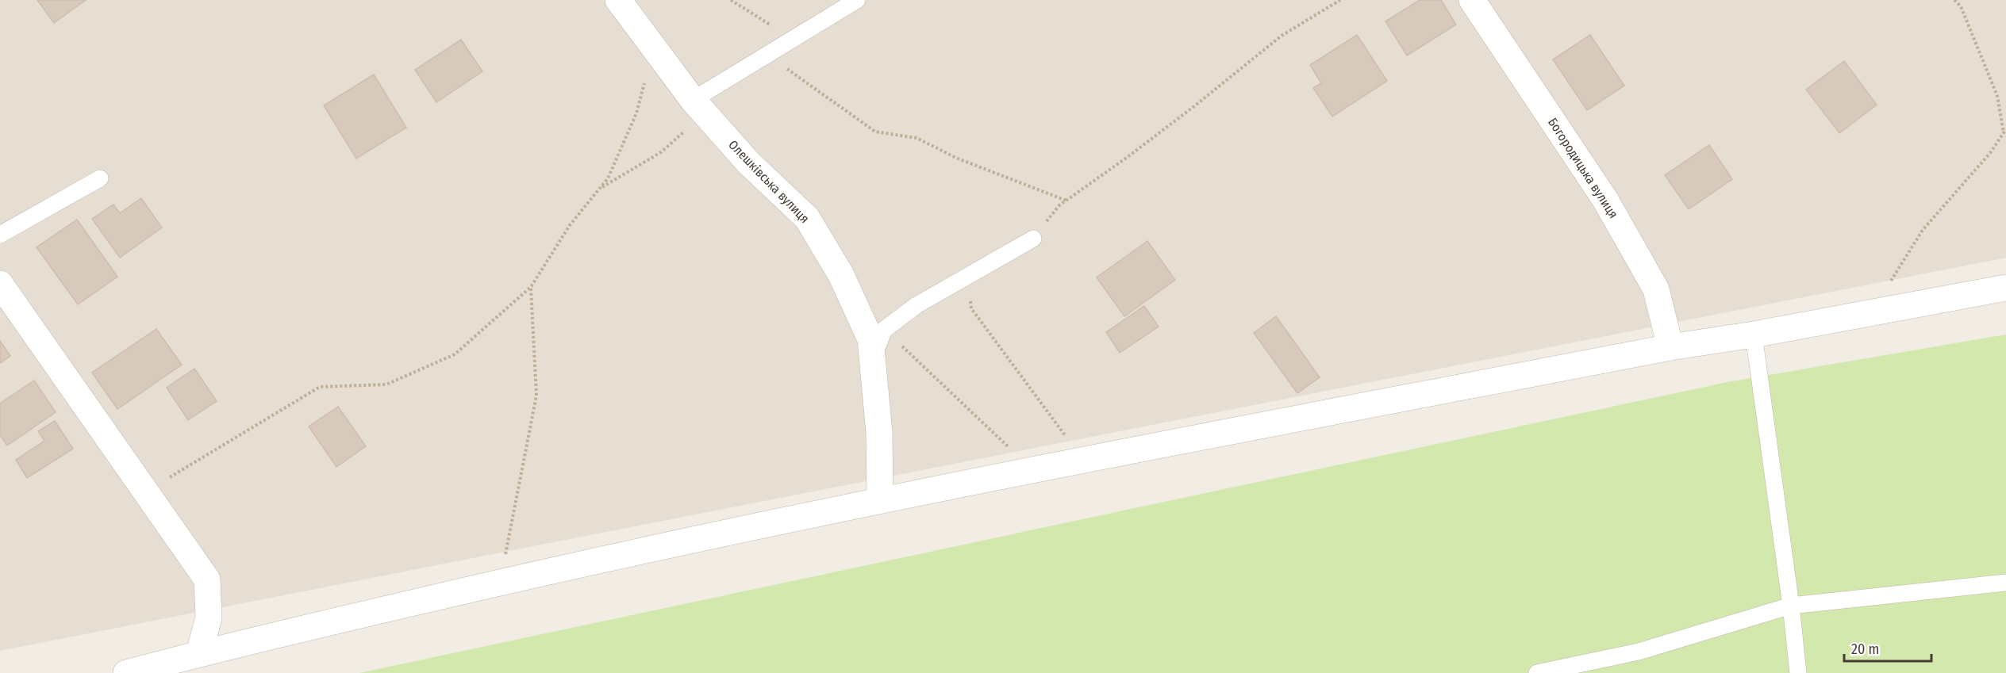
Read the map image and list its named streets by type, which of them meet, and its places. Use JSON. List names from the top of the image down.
{
  "streets": {
    "street": ["Богородицька вулиця", "Олешківська вулиця"]
  },
  "scale_bar": "20 m"
}
